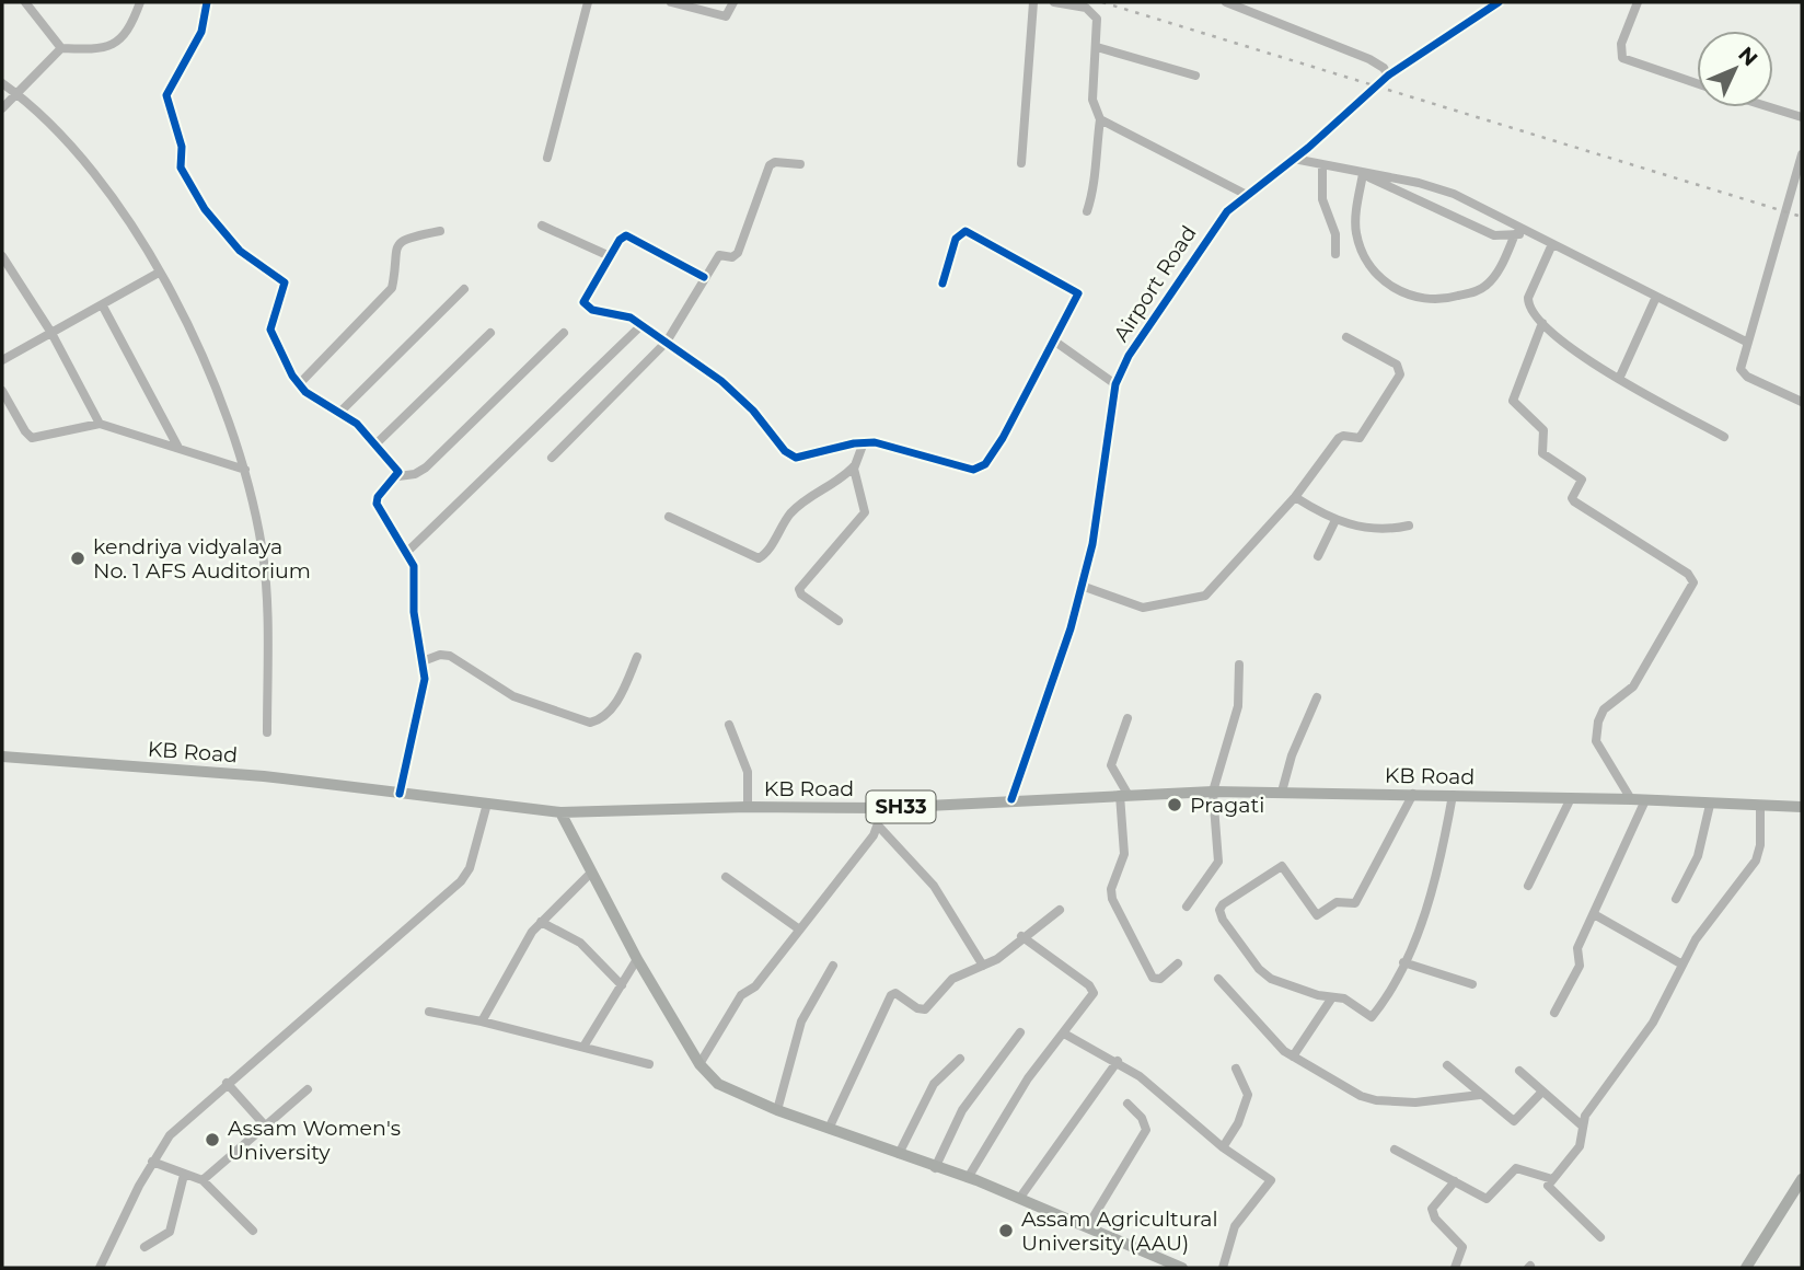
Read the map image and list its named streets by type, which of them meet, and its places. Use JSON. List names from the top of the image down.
{
  "streets": {
    "main road": ["KB Road", "SH33"],
    "street": ["Airport Road"]
  },
  "crossings": [
    ["Airport Road", "KB Road"]
  ],
  "places": [
    "kendriya vidyalaya No. 1 AFS Auditorium",
    "Pragati",
    "Assam Women's University",
    "Assam Agricultural University (AAU)"
  ],
  "north": "top right"
}
